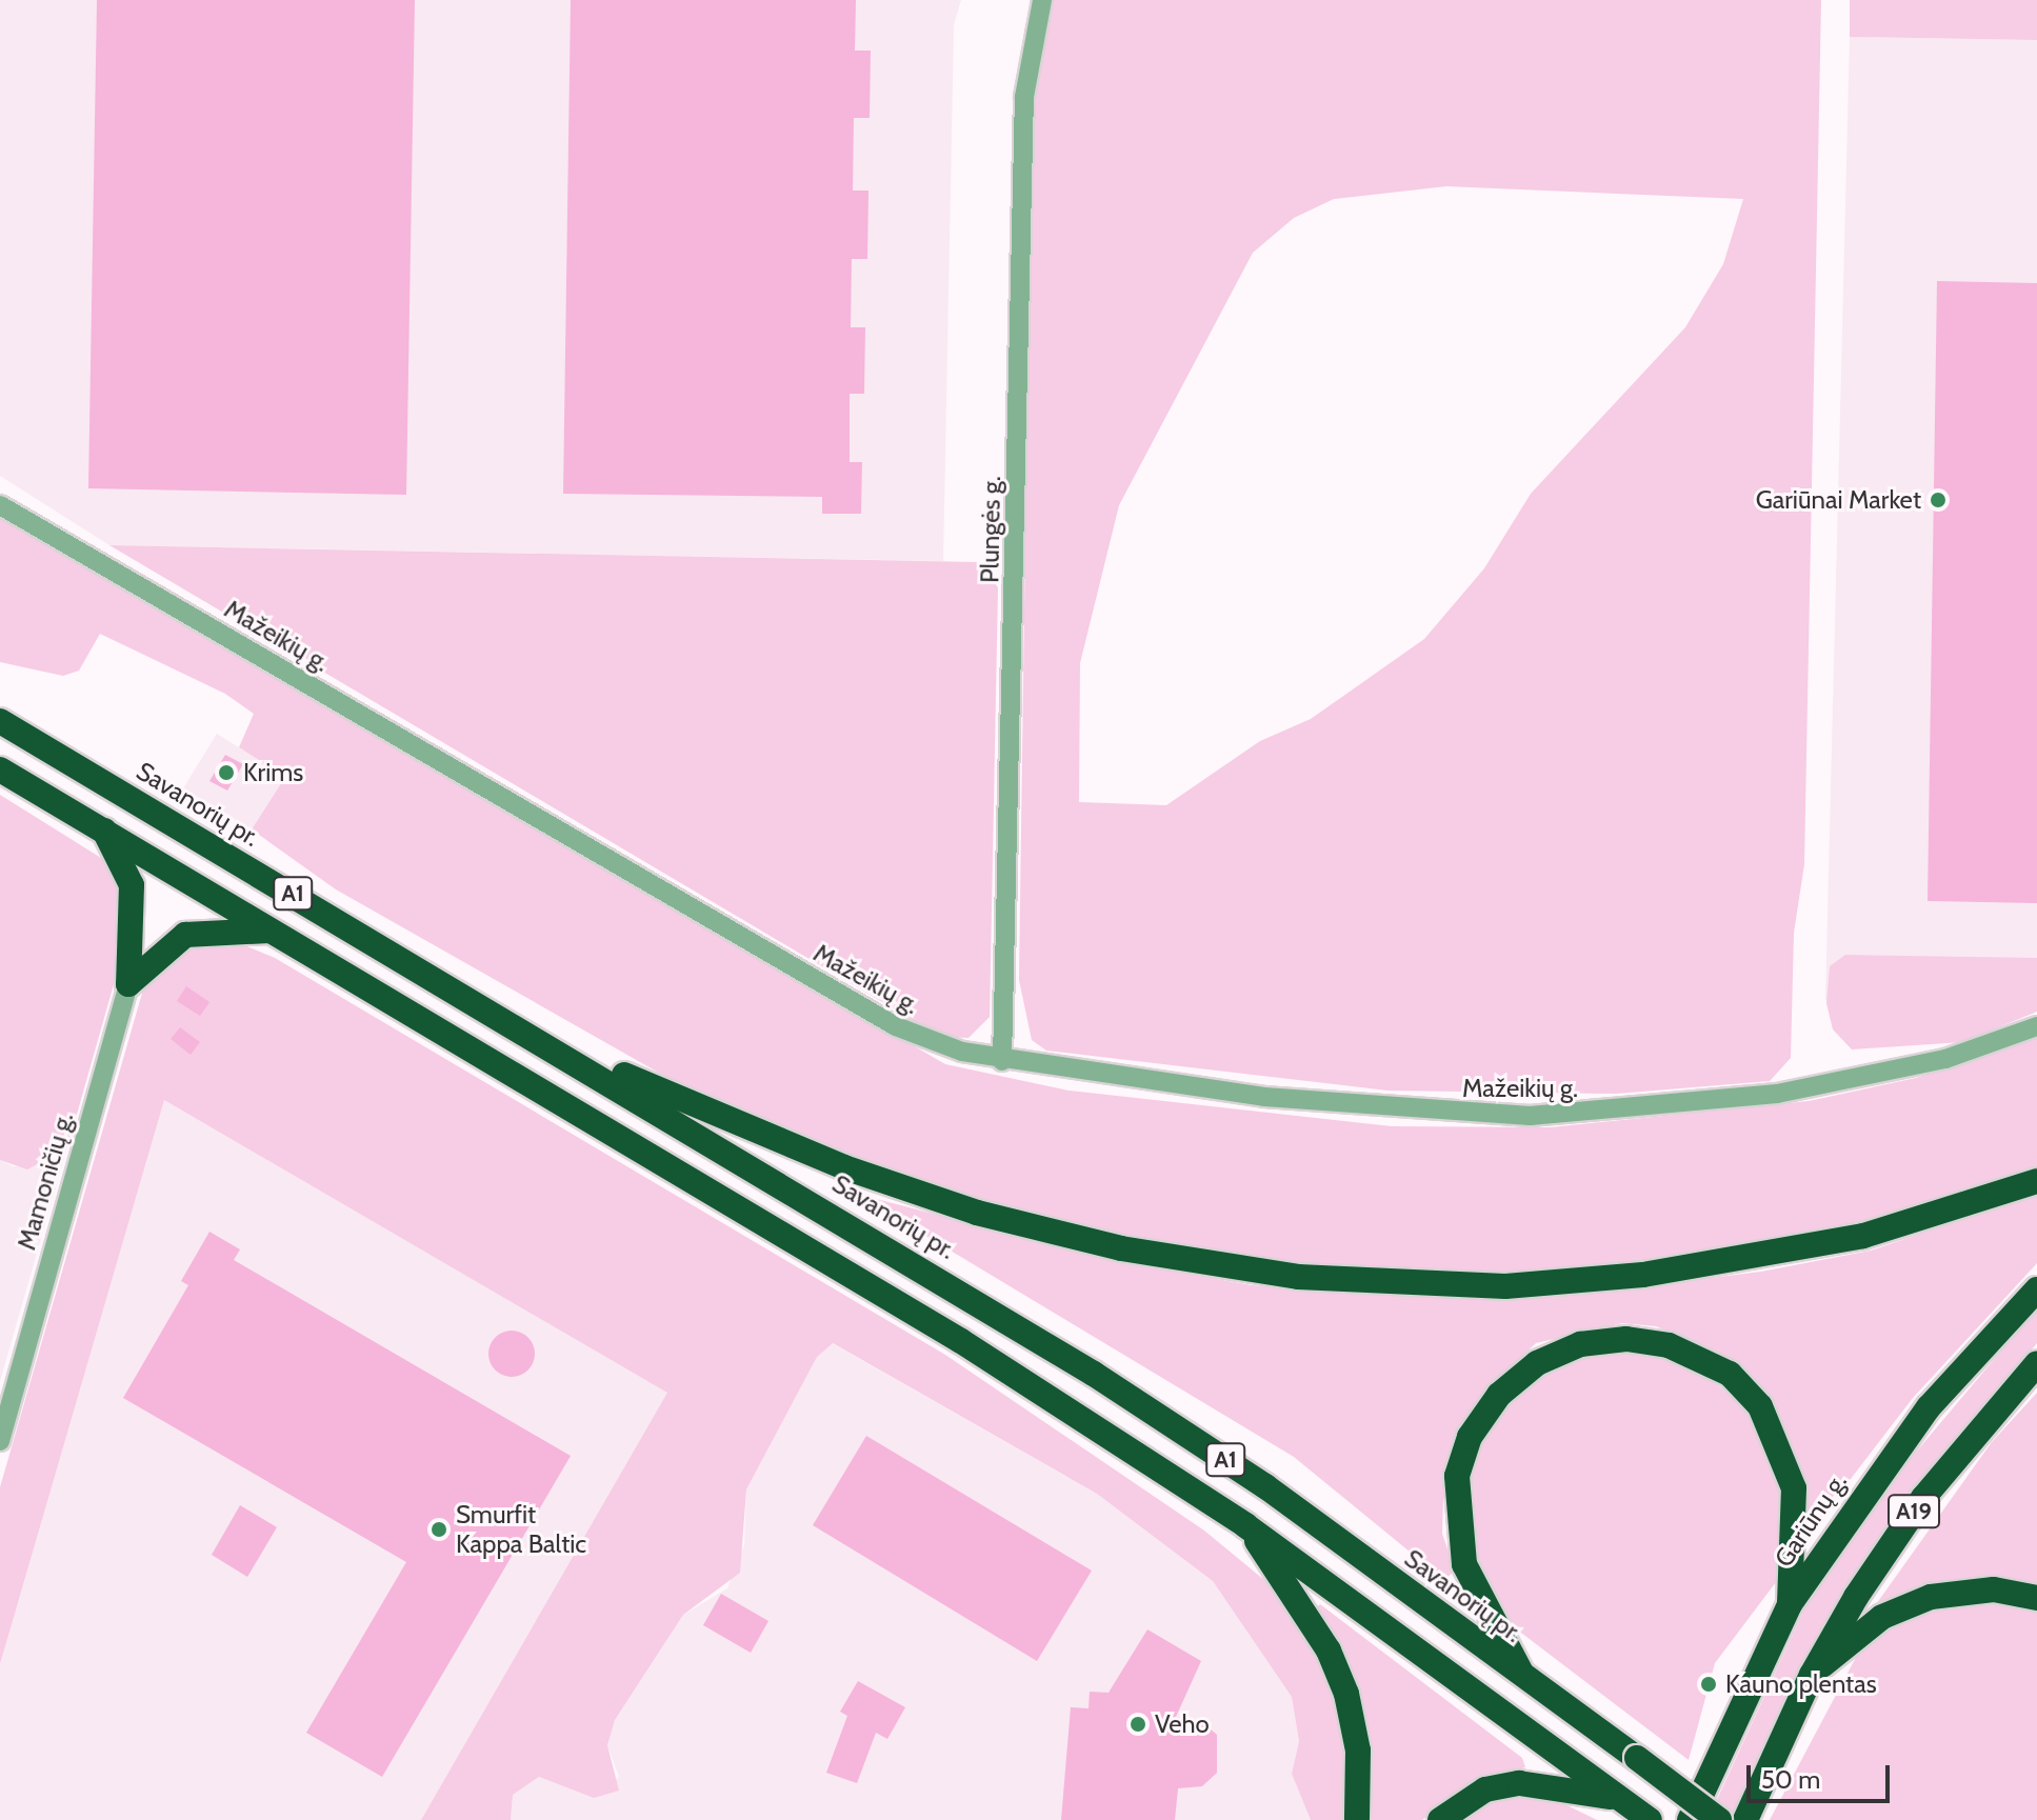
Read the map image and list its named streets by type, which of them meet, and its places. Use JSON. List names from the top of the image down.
{
  "streets": {
    "highway": [
      "Savanorių pr.",
      "A1",
      "A19",
      "Gariūnų g."
    ],
    "street": ["Plungės g.", "Mažeikių g.", "Mamoničių g."]
  },
  "crossings": [
    ["Plungės g.", "Mažeikių g."]
  ],
  "places": [
    "Gariūnai Market",
    "Krims",
    "Smurfit Kappa Baltic",
    "Kauno plentas",
    "Veho"
  ],
  "scale_bar": "50 m"
}
